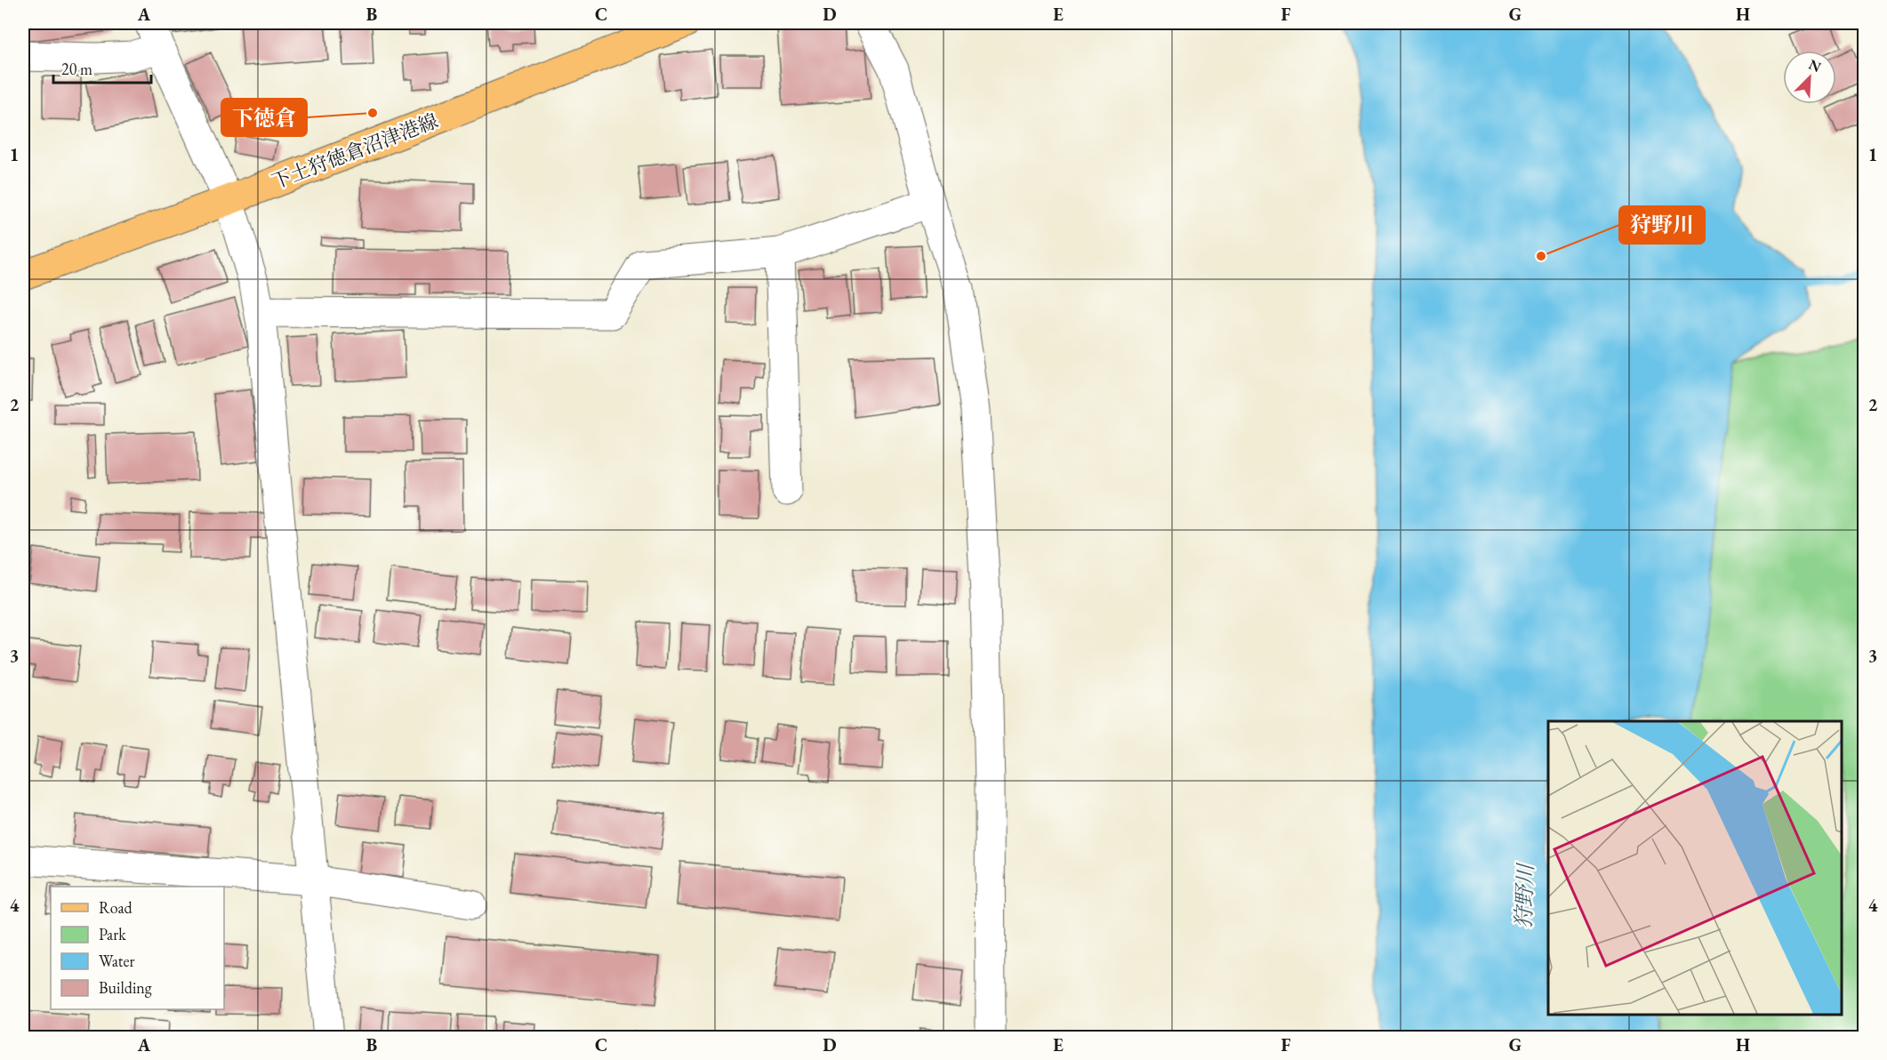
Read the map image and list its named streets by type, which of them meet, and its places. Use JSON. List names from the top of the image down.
{
  "streets": {
    "main road": ["下土狩徳倉沼津港線"]
  },
  "water": ["狩野川"],
  "places": ["下徳倉", "狩野川"],
  "legend": [
    "Road",
    "Park",
    "Water",
    "Building"
  ],
  "scale_bar": "20 m",
  "north": "top right",
  "grid": {
    "columns": [
      "A",
      "B",
      "C",
      "D",
      "E",
      "F",
      "G",
      "H"
    ],
    "rows": [
      "1",
      "2",
      "3",
      "4"
    ]
  }
}
